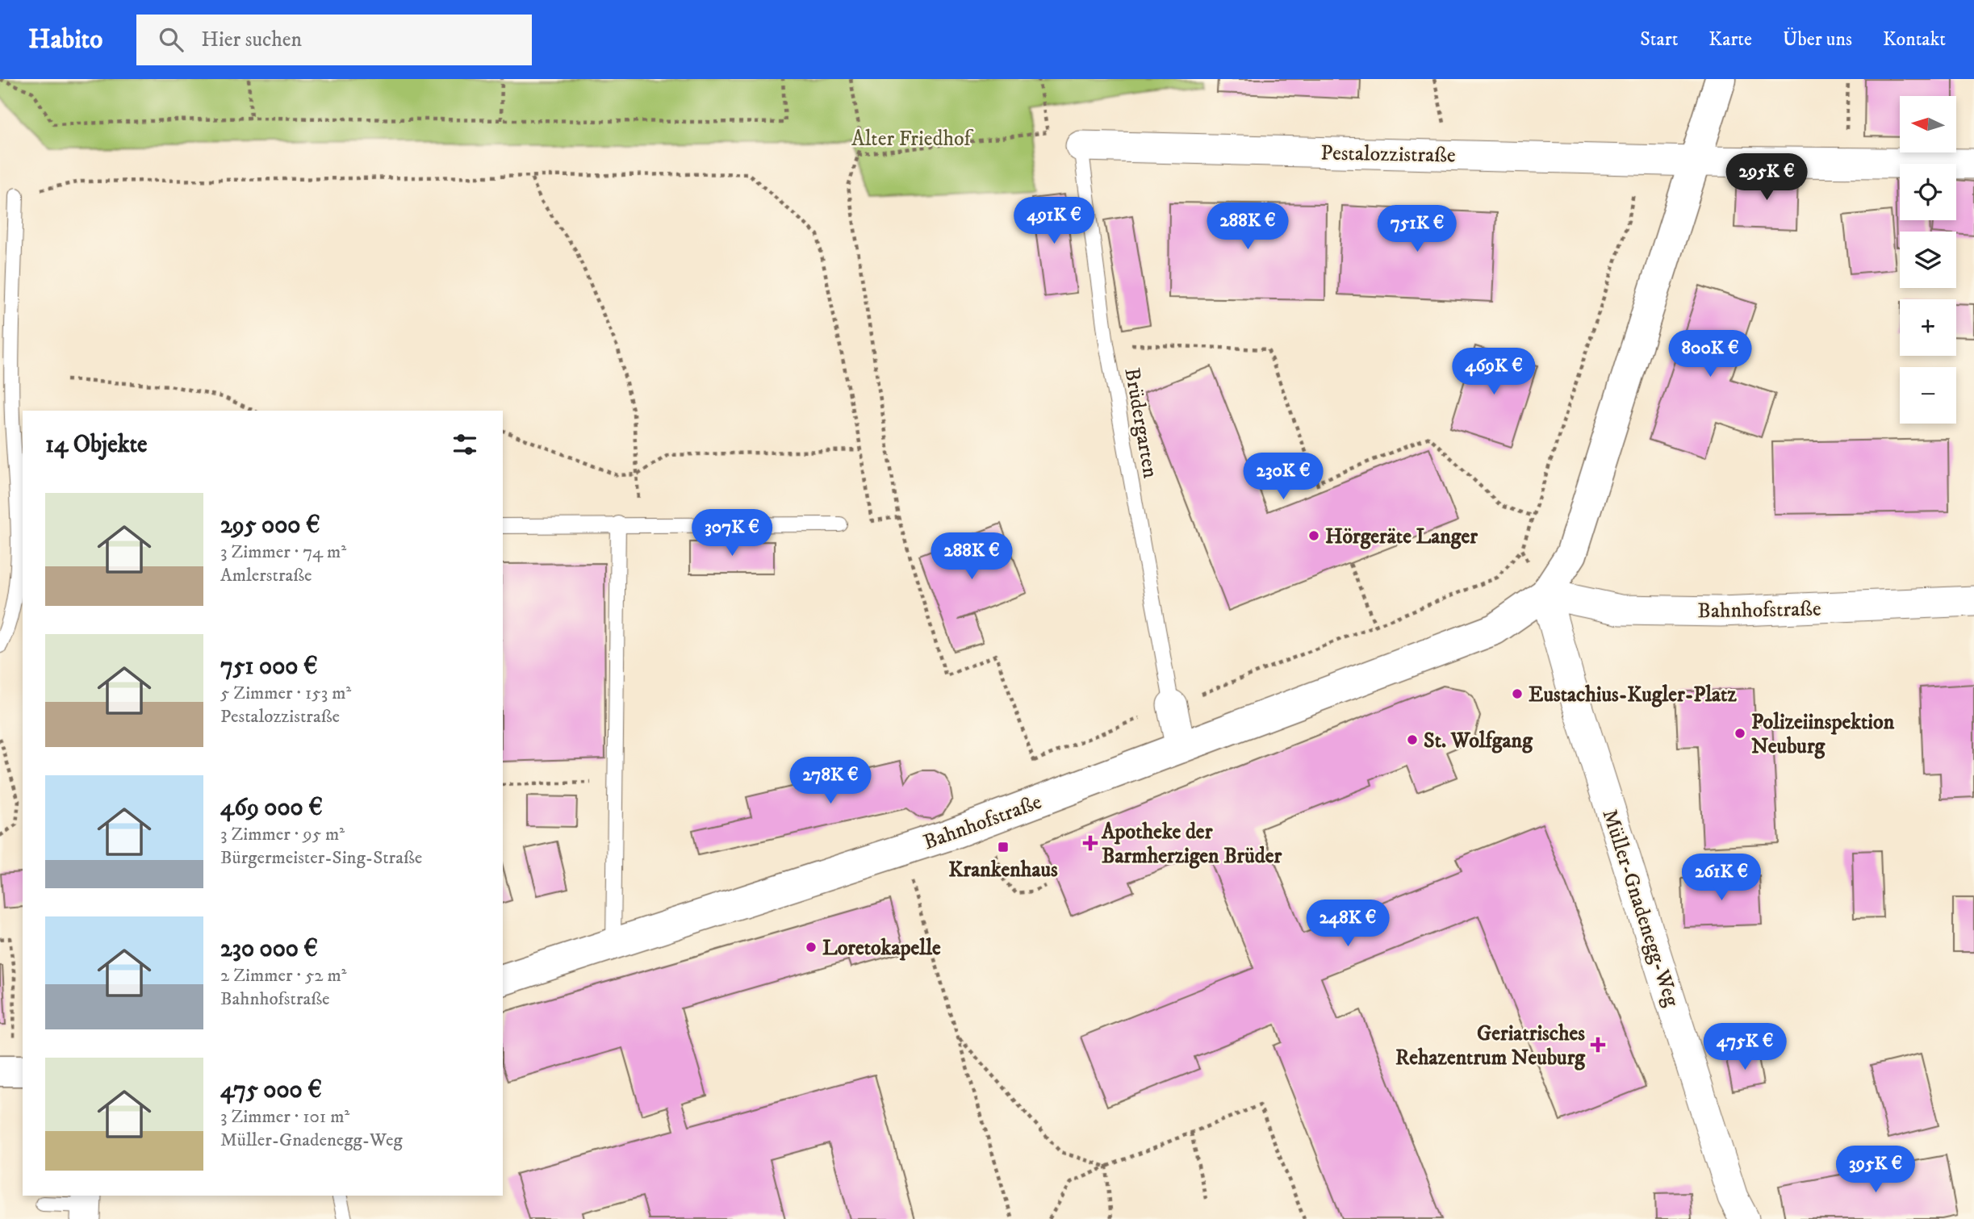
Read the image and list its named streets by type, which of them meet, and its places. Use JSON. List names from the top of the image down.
{
  "streets": {
    "main road": ["Bahnhofstraße"],
    "street": ["Pestalozzistraße", "Müller-Gnadenegg-Weg"],
    "lane": ["Brüdergarten"]
  },
  "crossings": [
    ["Pestalozzistraße", "Brüdergarten"],
    ["Bahnhofstraße", "Müller-Gnadenegg-Weg"]
  ],
  "parks": ["Alter Friedhof"],
  "places": {
    "other": [
      "Hörgeräte Langer",
      "Eustachius-Kugler-Platz",
      "Polizeiinspektion Neuburg",
      "St. Wolfgang",
      "Loretokapelle"
    ],
    "health": ["Apotheke der Barmherzigen Brüder", "Geriatrisches Rehazentrum Neuburg"],
    "transit": ["Krankenhaus"]
  },
  "north": "left",
  "page": {
    "header": "Habito",
    "search": "Hier suchen",
    "nav": [
      "Start",
      "Karte",
      "Über uns",
      "Kontakt"
    ],
    "map_buttons": ["+", "−"],
    "price": [
      "295K €",
      "491K €",
      "288K €",
      "751K €",
      "800K €",
      "469K €",
      "230K €",
      "307K €",
      "288K €",
      "278K €",
      "261K €",
      "248K €",
      "475K €",
      "395K €"
    ],
    "heading": "14 Objekte",
    "list": [
      {
        "name": "295 000 €",
        "note": "3 Zimmer · 74 m² · Amlerstraße"
      },
      {
        "name": "751 000 €",
        "note": "5 Zimmer · 153 m² · Pestalozzistraße"
      },
      {
        "name": "469 000 €",
        "note": "3 Zimmer · 95 m² · Bürgermeister-Sing-Straße"
      },
      {
        "name": "230 000 €",
        "note": "2 Zimmer · 52 m² · Bahnhofstraße"
      },
      {
        "name": "475 000 €",
        "note": "3 Zimmer · 101 m² · Müller-Gnadenegg-Weg"
      }
    ]
  }
}
